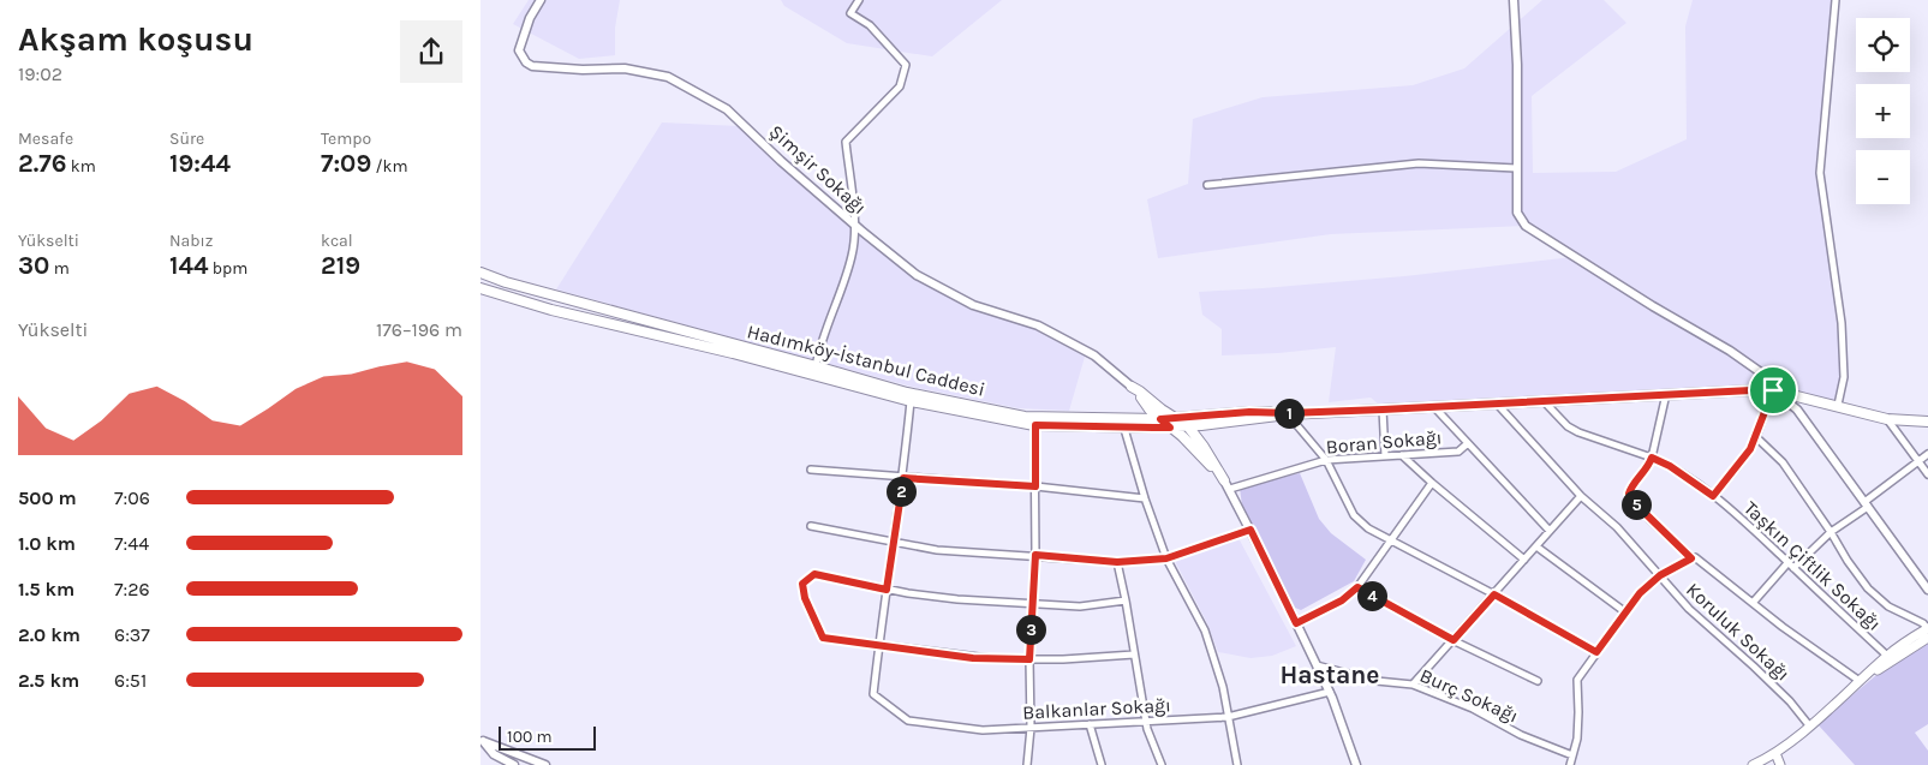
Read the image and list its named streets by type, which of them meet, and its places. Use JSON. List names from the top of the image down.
{
  "streets": {
    "main road": ["Hadımköy-İstanbul Caddesi"],
    "street": [
      "Şimşir Sokağı",
      "Boran Sokağı",
      "Taşkın Çiftlik Sokağı",
      "Koruluk Sokağı",
      "Burç Sokağı",
      "Balkanlar Sokağı"
    ]
  },
  "crossings": [
    ["Hadımköy-İstanbul Caddesi", "Taşkın Çiftlik Sokağı"],
    ["Hadımköy-İstanbul Caddesi", "Koruluk Sokağı"]
  ],
  "districts": ["Hastane"],
  "scale_bar": "100 m",
  "page": {
    "heading": ["Akşam koşusu", "19:02"],
    "map_buttons": ["+", "−"],
    "stats": [
      ["Mesafe", "2.76 km"],
      ["Süre", "19:44"],
      ["Tempo", "7:09 /km"],
      ["Yükselti", "30 m"],
      ["Nabız", "144 bpm"],
      ["kcal", "219"]
    ],
    "chart": ["Yükselti", "176–196 m"],
    "pins": [
      "1",
      "2",
      "5",
      "4",
      "3"
    ],
    "list": [
      {
        "name": "500 m",
        "note": "7:06"
      },
      {
        "name": "1.0 km",
        "note": "7:44"
      },
      {
        "name": "1.5 km",
        "note": "7:26"
      },
      {
        "name": "2.0 km",
        "note": "6:37"
      },
      {
        "name": "2.5 km",
        "note": "6:51"
      }
    ],
    "scale": "100 m"
  }
}
